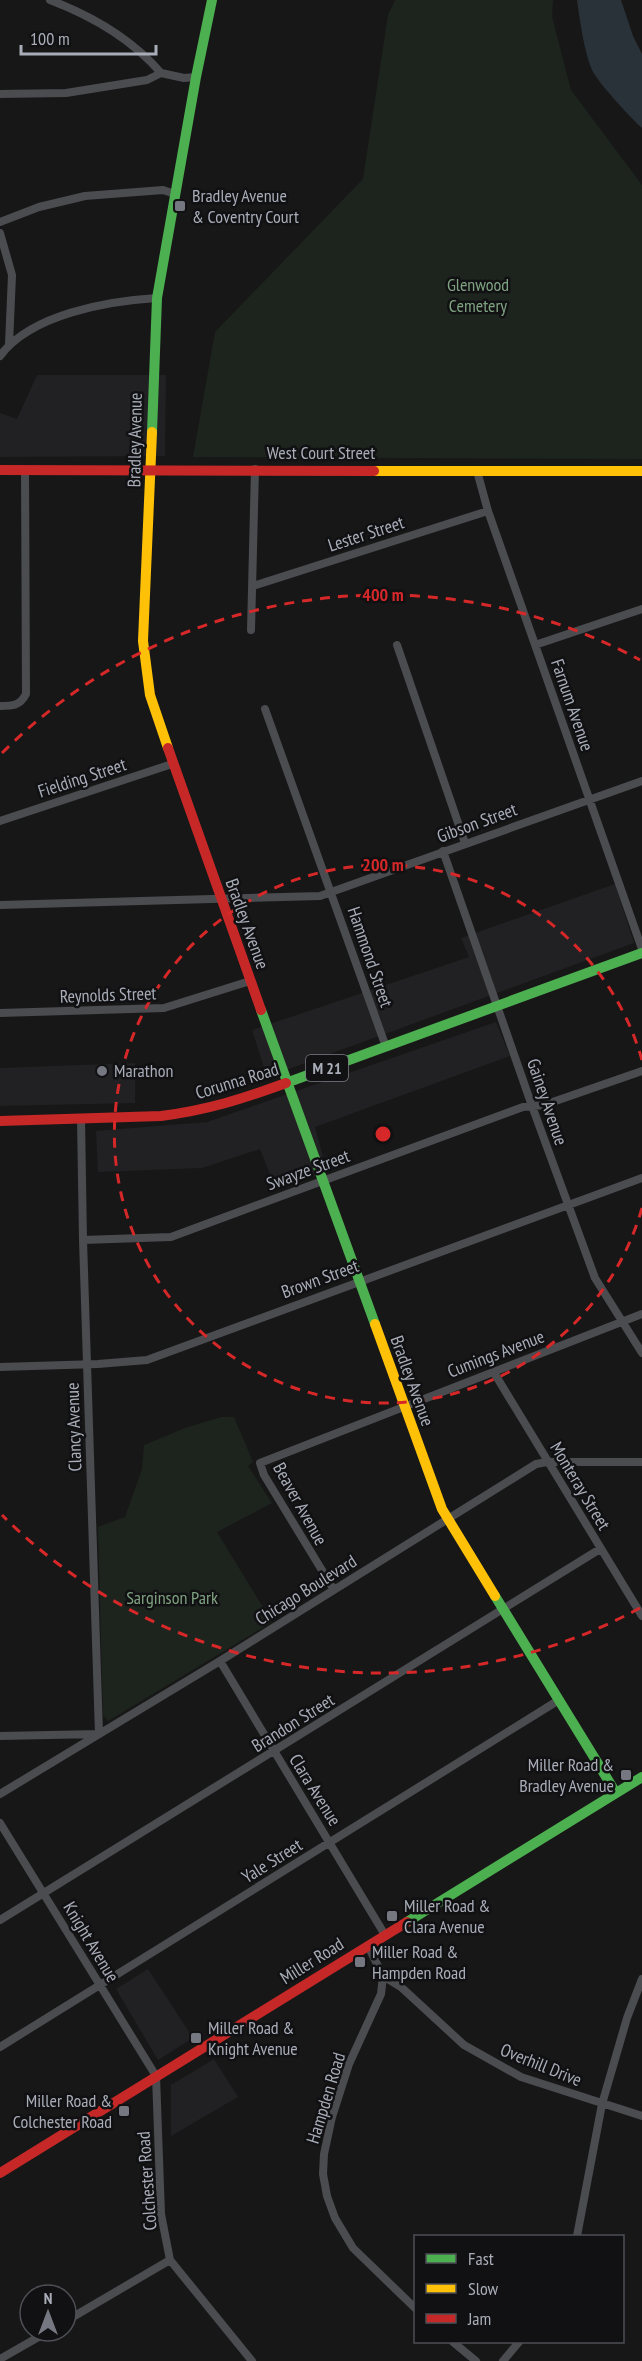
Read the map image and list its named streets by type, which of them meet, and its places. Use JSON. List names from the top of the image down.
{
  "streets": {
    "street": [
      "Bradley Avenue",
      "West Court Street",
      "Lester Street",
      "Farnum Avenue",
      "Fielding Street",
      "Gibson Street",
      "Hammond Street",
      "Reynolds Street",
      "M 21",
      "Corunna Road",
      "Gainey Avenue",
      "Swayze Street",
      "Brown Street",
      "Cumings Avenue",
      "Clancy Avenue",
      "Monteray Street",
      "Beaver Avenue",
      "Chicago Boulevard",
      "Brandon Street",
      "Clara Avenue",
      "Yale Street",
      "Knight Avenue",
      "Miller Road",
      "Overhill Drive",
      "Hampden Road",
      "Colchester Road"
    ]
  },
  "crossings": [
    ["Bradley Avenue", "West Court Street"],
    ["Bradley Avenue", "Fielding Street"],
    ["Bradley Avenue", "Gibson Street"],
    ["Bradley Avenue", "Reynolds Street"],
    ["Bradley Avenue", "Corunna Road"],
    ["Bradley Avenue", "Swayze Street"],
    ["Bradley Avenue", "Brown Street"],
    ["Bradley Avenue", "Cumings Avenue"],
    ["Bradley Avenue", "Chicago Boulevard"],
    ["Bradley Avenue", "Brandon Street"],
    ["Bradley Avenue", "Yale Street"],
    ["Bradley Avenue", "Miller Road"],
    ["West Court Street", "Farnum Avenue"],
    ["Lester Street", "Farnum Avenue"],
    ["Farnum Avenue", "Gibson Street"],
    ["Farnum Avenue", "Corunna Road"],
    ["Gibson Street", "Hammond Street"],
    ["Gibson Street", "Gainey Avenue"],
    ["Hammond Street", "Corunna Road"],
    ["Corunna Road", "Gainey Avenue"],
    ["Corunna Road", "Clancy Avenue"],
    ["Gainey Avenue", "Swayze Street"],
    ["Gainey Avenue", "Brown Street"],
    ["Gainey Avenue", "Cumings Avenue"],
    ["Swayze Street", "Clancy Avenue"],
    ["Brown Street", "Clancy Avenue"],
    ["Cumings Avenue", "Monteray Street"],
    ["Cumings Avenue", "Beaver Avenue"],
    ["Clancy Avenue", "Chicago Boulevard"],
    ["Monteray Street", "Chicago Boulevard"],
    ["Monteray Street", "Brandon Street"],
    ["Beaver Avenue", "Chicago Boulevard"],
    ["Chicago Boulevard", "Clara Avenue"],
    ["Brandon Street", "Clara Avenue"],
    ["Brandon Street", "Knight Avenue"],
    ["Clara Avenue", "Yale Street"],
    ["Clara Avenue", "Miller Road"],
    ["Yale Street", "Knight Avenue"],
    ["Knight Avenue", "Miller Road"],
    ["Knight Avenue", "Colchester Road"],
    ["Miller Road", "Overhill Drive"],
    ["Miller Road", "Colchester Road"],
    ["Overhill Drive", "Hampden Road"]
  ],
  "parks": ["Glenwood Cemetery", "Sarginson Park"],
  "places": {
    "transit": [
      "Bradley Avenue & Coventry Court",
      "Miller Road & Bradley Avenue",
      "Miller Road & Clara Avenue",
      "Miller Road & Hampden Road",
      "Miller Road & Knight Avenue",
      "Miller Road & Colchester Road"
    ],
    "other": ["Marathon"]
  },
  "legend": ["Fast", "Slow", "Jam"],
  "scale_bar": "100 m",
  "north": "top",
  "rings": ["400 m", "200 m"]
}
